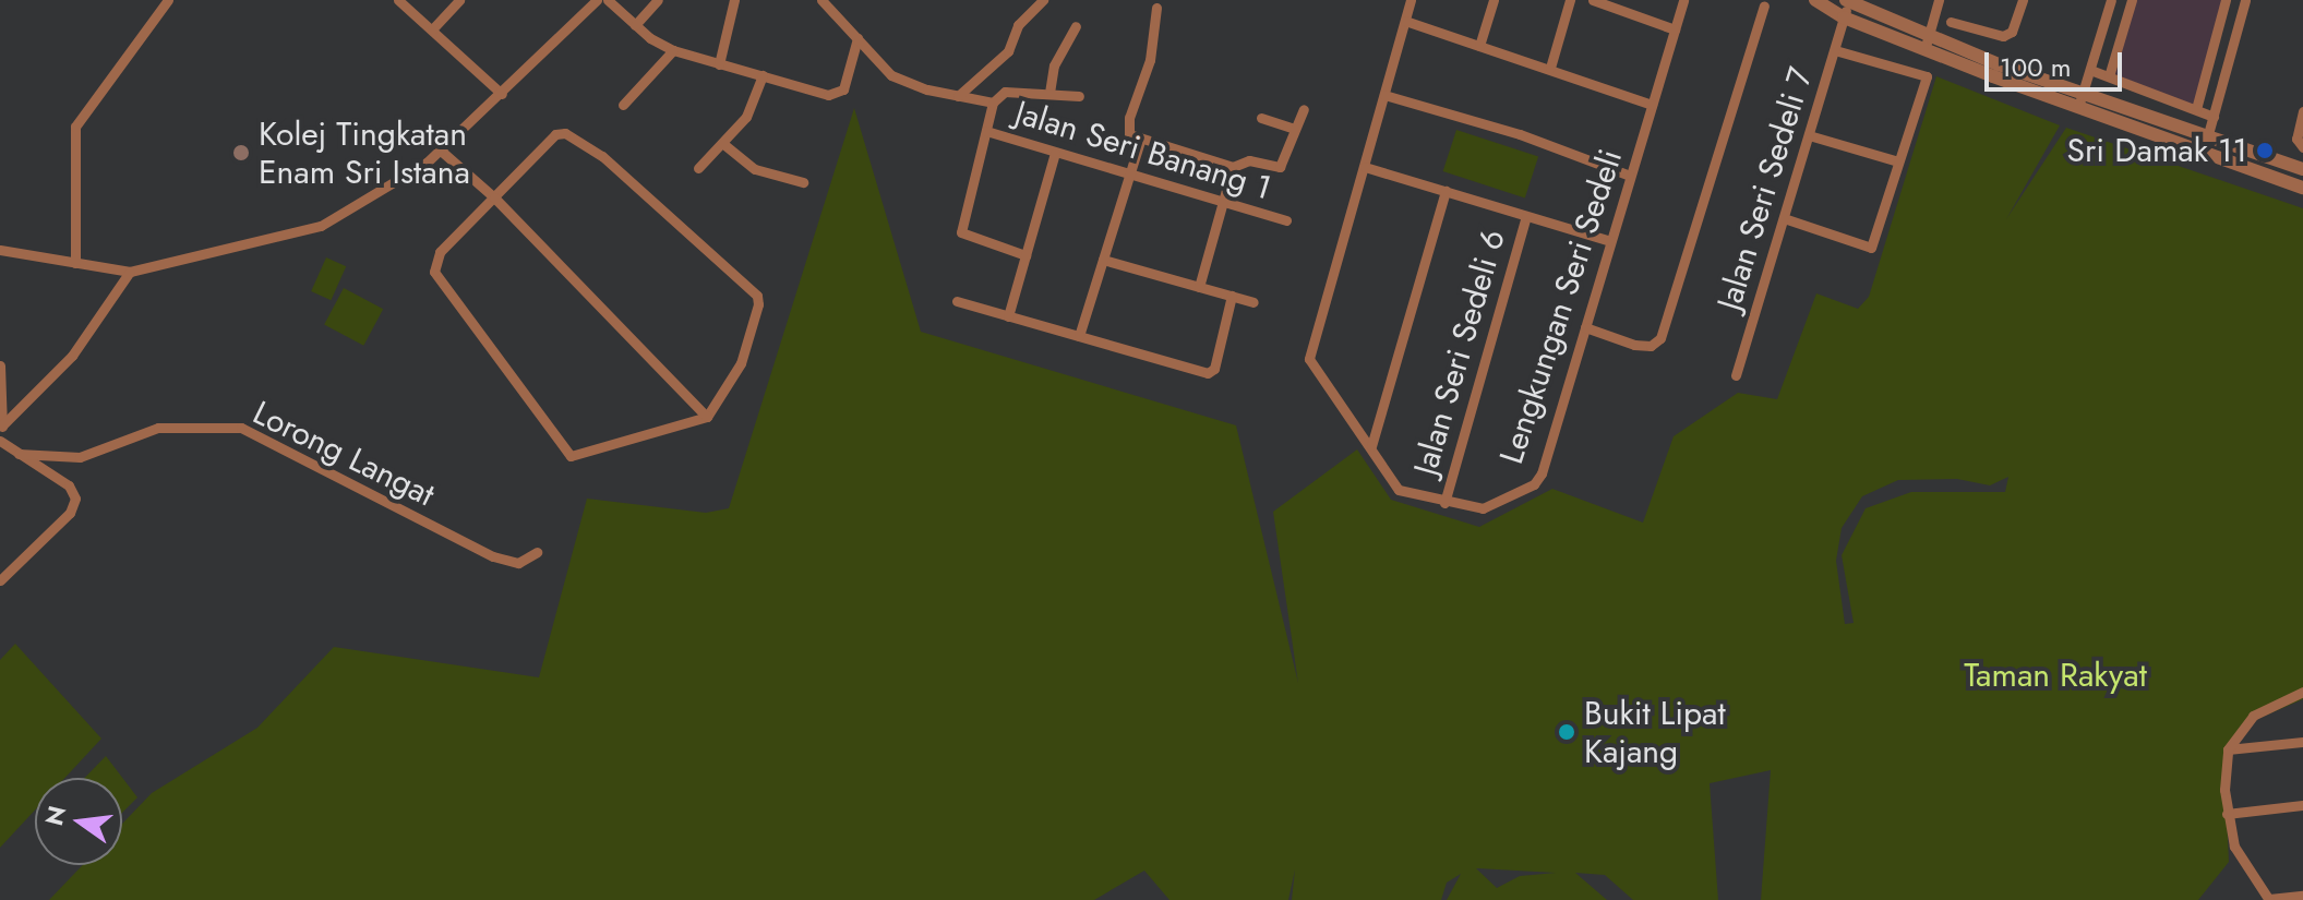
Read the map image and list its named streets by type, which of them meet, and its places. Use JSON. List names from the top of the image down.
{
  "streets": {
    "street": [
      "Jalan Seri Banang 1",
      "Jalan Seri Sedeli 7",
      "Lengkungan Seri Sedeli",
      "Jalan Seri Sedeli 6",
      "Lorong Langat"
    ]
  },
  "crossings": [
    ["Lengkungan Seri Sedeli", "Jalan Seri Sedeli 6"]
  ],
  "parks": ["Taman Rakyat"],
  "places": ["Sri Damak 11", "Kolej Tingkatan Enam Sri Istana", "Bukit Lipat Kajang"],
  "scale_bar": "100 m",
  "north": "left"
}
